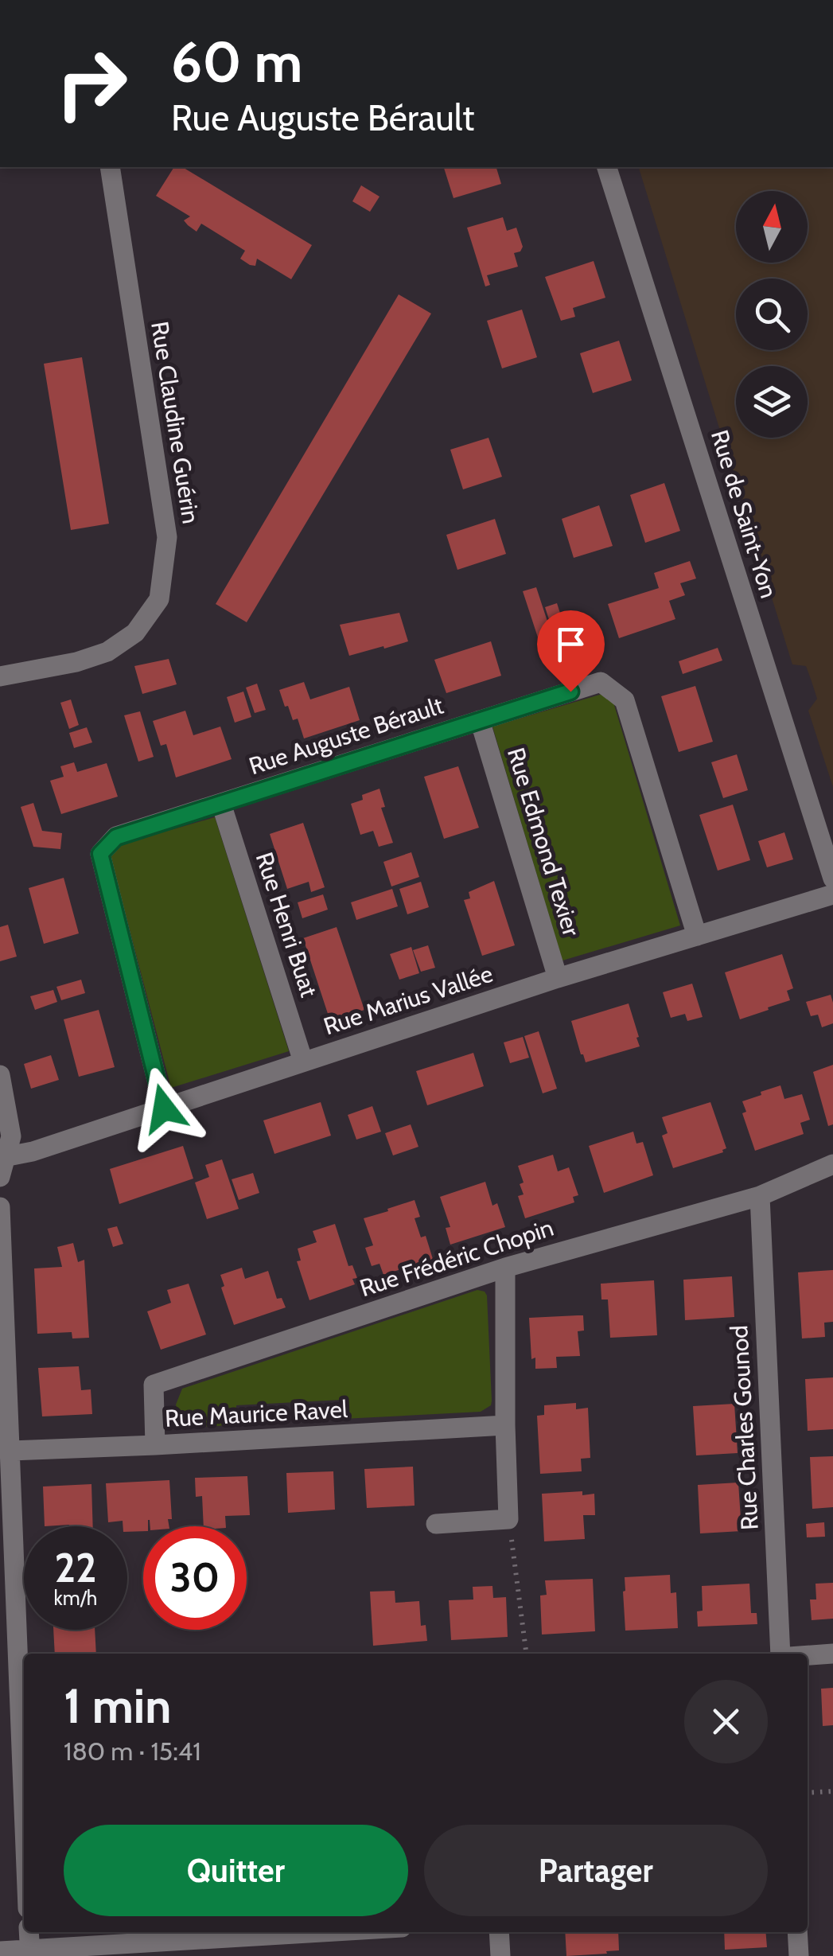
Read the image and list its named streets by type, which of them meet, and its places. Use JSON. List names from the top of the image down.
{
  "streets": {
    "street": [
      "Rue Claudine Guérin",
      "Rue de Saint-Yon",
      "Rue Auguste Bérault",
      "Rue Edmond Texier",
      "Rue Henri Buat",
      "Rue Marius Vallée",
      "Rue Frédéric Chopin",
      "Rue Maurice Ravel",
      "Rue Charles Gounod"
    ]
  },
  "crossings": [
    ["Rue Auguste Bérault", "Rue Edmond Texier"],
    ["Rue Auguste Bérault", "Rue Henri Buat"],
    ["Rue Auguste Bérault", "Rue Marius Vallée"],
    ["Rue Edmond Texier", "Rue Marius Vallée"],
    ["Rue Henri Buat", "Rue Marius Vallée"],
    ["Rue Frédéric Chopin", "Rue Maurice Ravel"],
    ["Rue Frédéric Chopin", "Rue Charles Gounod"]
  ],
  "north": "top",
  "page": {
    "turn": ["60 m", "Rue Auguste Bérault"],
    "speed": "22 km/h",
    "limit": "30",
    "heading": ["1 min", "180 m · 15:41"],
    "buttons": ["Quitter", "Partager"]
  }
}
